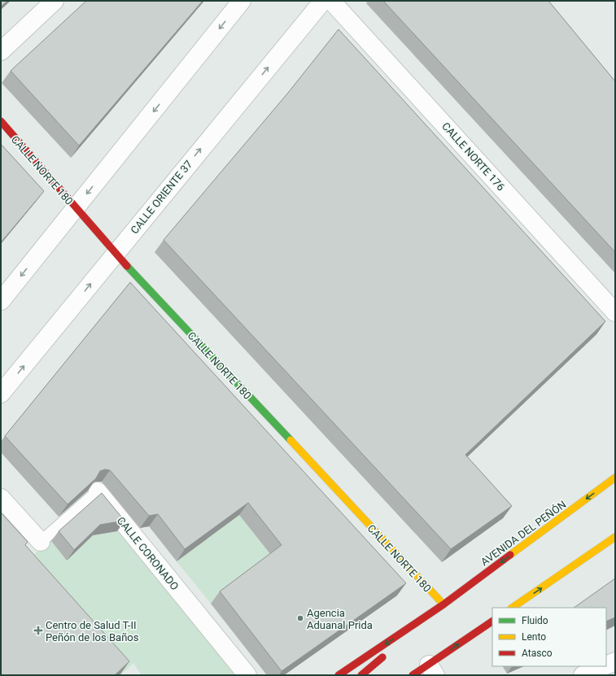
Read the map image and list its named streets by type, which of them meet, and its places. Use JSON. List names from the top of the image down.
{
  "streets": {
    "street": [
      "CALLE NORTE 176",
      "CALLE NORTE 180",
      "CALLE ORIENTE 37",
      "AVENIDA DEL PEÑÓN",
      "CALLE CORONADO"
    ]
  },
  "crossings": [
    ["CALLE NORTE 180", "CALLE ORIENTE 37"],
    ["CALLE NORTE 180", "AVENIDA DEL PEÑÓN"]
  ],
  "places": {
    "other": ["Agencia Aduanal Prida"],
    "health": ["Centro de Salud T-II Peñón de los Baños"]
  },
  "legend": ["Fluido", "Lento", "Atasco"]
}
